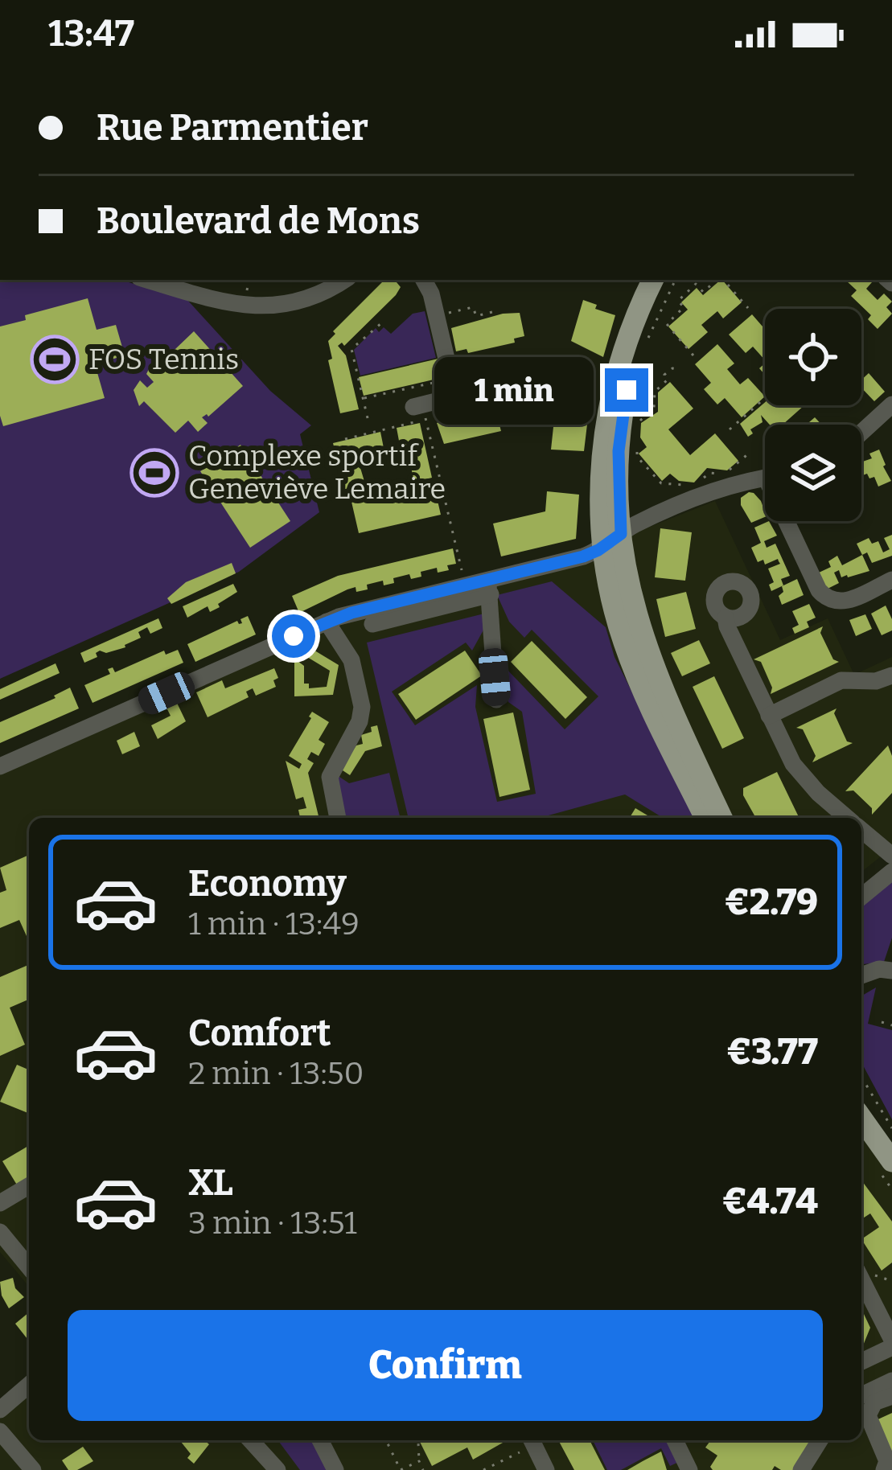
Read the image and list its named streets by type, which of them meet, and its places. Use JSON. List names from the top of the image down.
{
  "places": {
    "sports": ["FOS Tennis", "Complexe sportif Geneviève Lemaire"]
  },
  "page": {
    "status": "13:47",
    "banner": ["Rue Parmentier", "Boulevard de Mons"],
    "bubble": "1 min",
    "list": [
      {
        "name": "Economy",
        "note": "1 min · 13:49",
        "value": "€2.79"
      },
      {
        "name": "Comfort",
        "note": "2 min · 13:50",
        "value": "€3.77"
      },
      {
        "name": "XL",
        "note": "3 min · 13:51",
        "value": "€4.74"
      }
    ],
    "buttons": "Confirm"
  }
}
